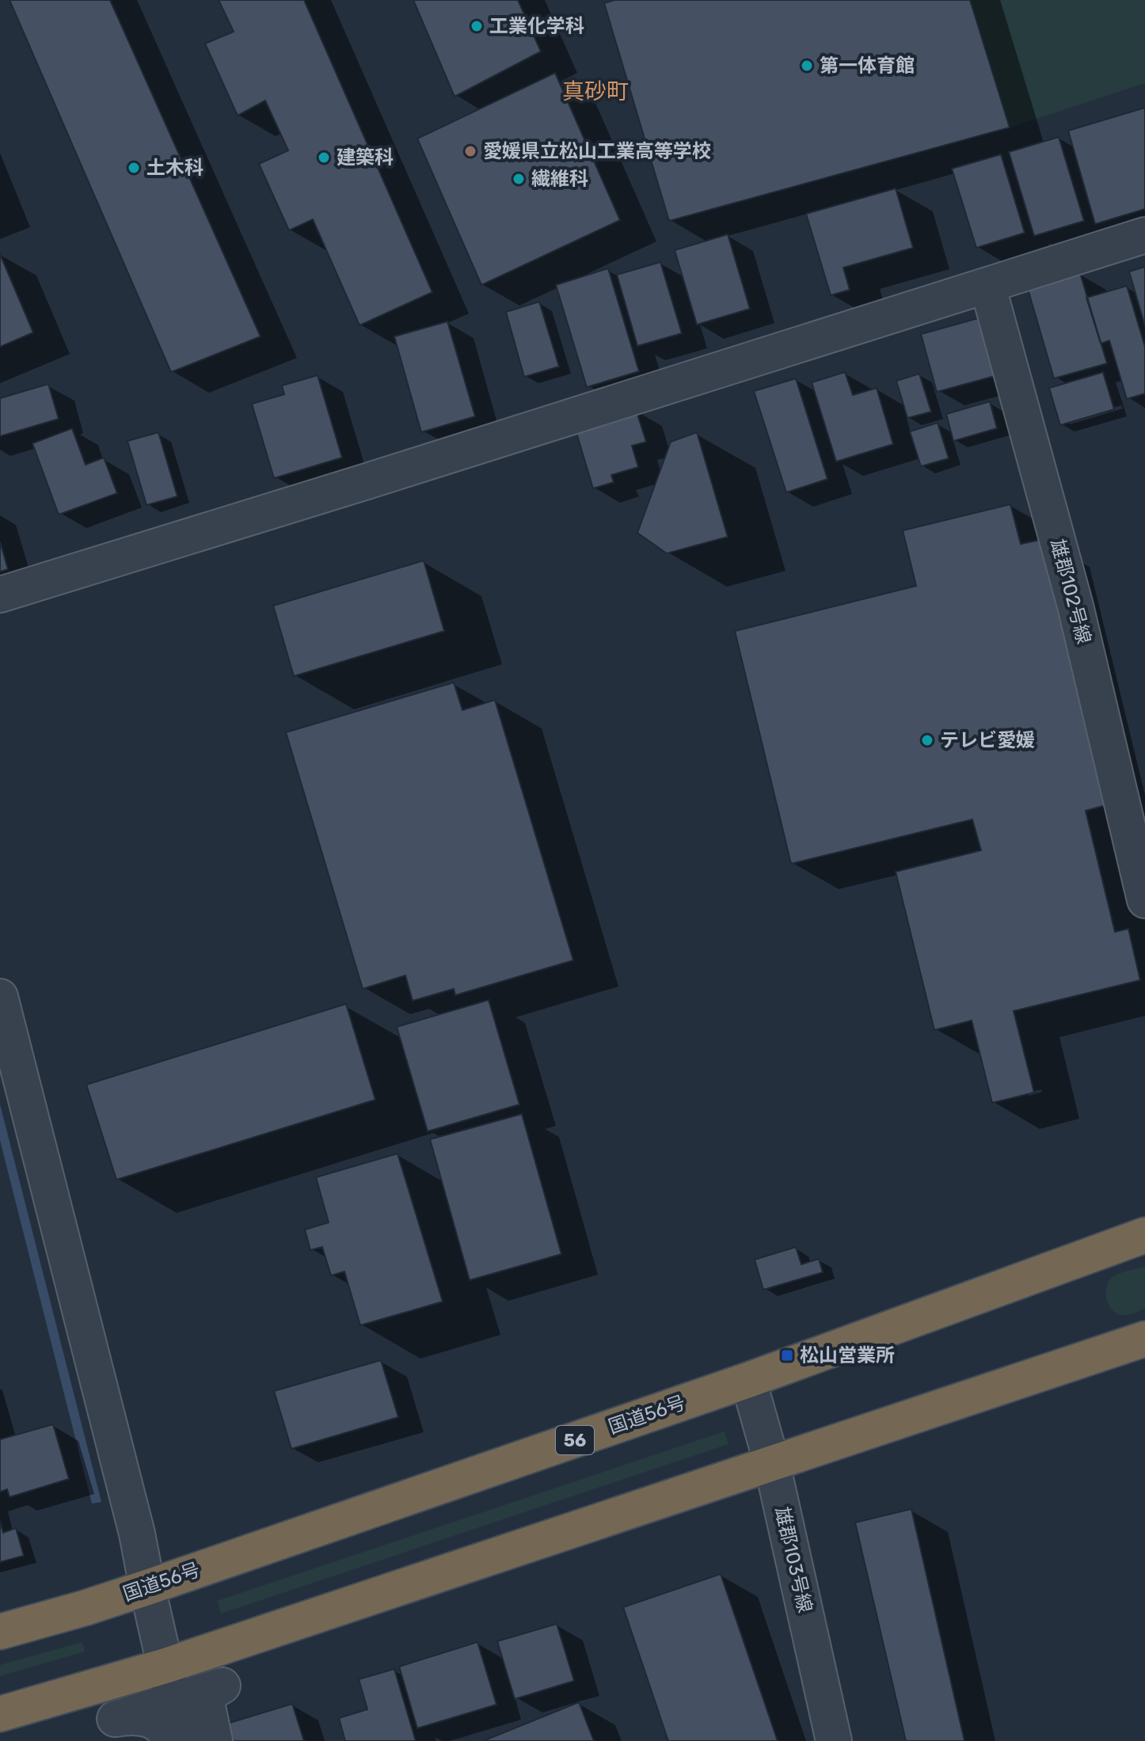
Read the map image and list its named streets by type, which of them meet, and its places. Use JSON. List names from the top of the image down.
{
  "streets": {
    "highway": ["国道56号", "56"],
    "street": ["雄郡102号線", "雄郡103号線"]
  },
  "crossings": [
    ["国道56号", "雄郡103号線"]
  ],
  "districts": ["真砂町"],
  "places": {
    "other": [
      "工業化学科",
      "第一体育館",
      "愛媛県立松山工業高等学校",
      "建築科",
      "土木科",
      "繊維科",
      "テレビ愛媛"
    ],
    "transit": ["松山営業所"]
  }
}
